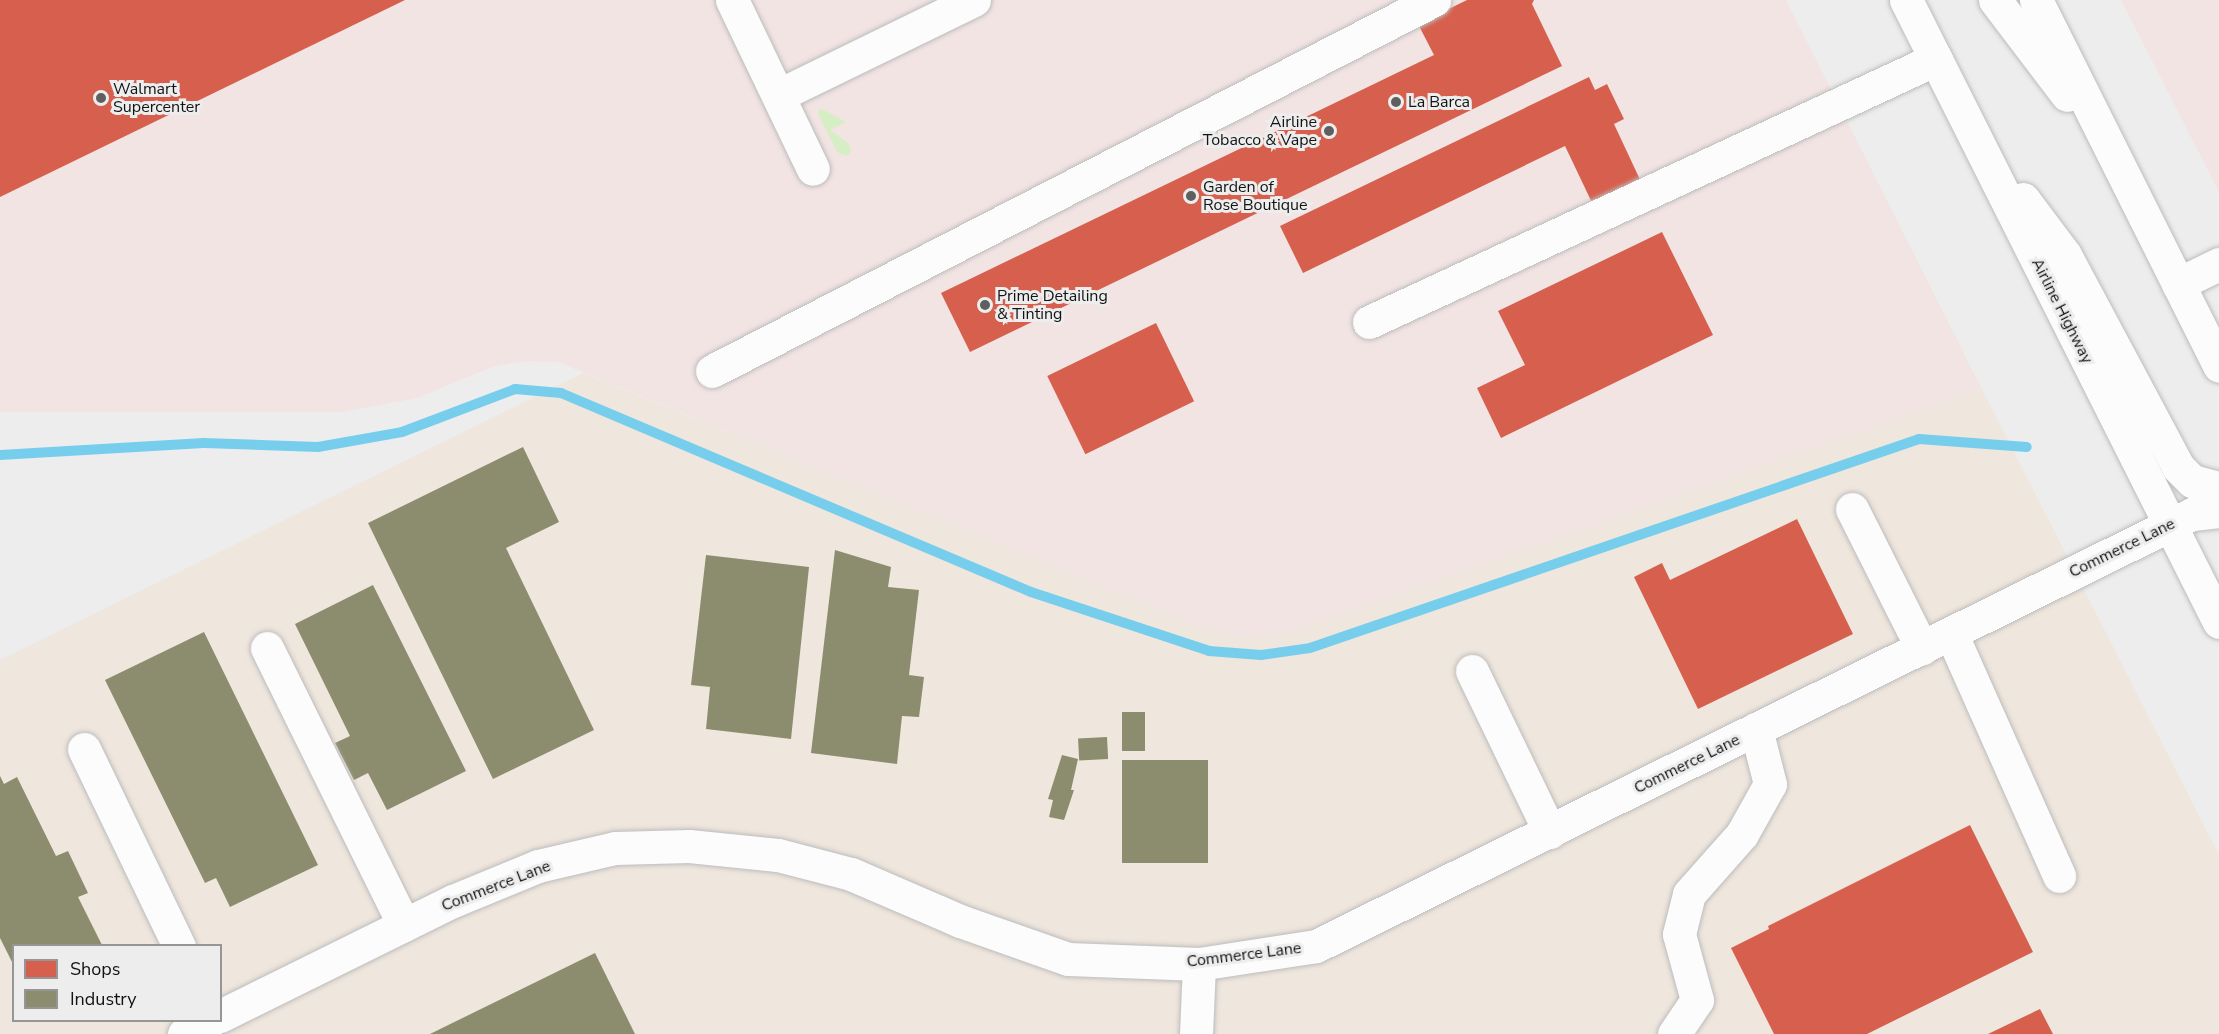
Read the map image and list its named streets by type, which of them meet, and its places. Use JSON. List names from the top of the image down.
{
  "streets": {
    "main road": ["Airline Highway", "Commerce Lane"]
  },
  "crossings": [
    ["Airline Highway", "Commerce Lane"]
  ],
  "places": [
    "Walmart Supercenter",
    "La Barca",
    "Airline Tobacco & Vape",
    "Garden of Rose Boutique",
    "Prime Detailing & Tinting"
  ],
  "legend": ["Shops", "Industry"]
}
